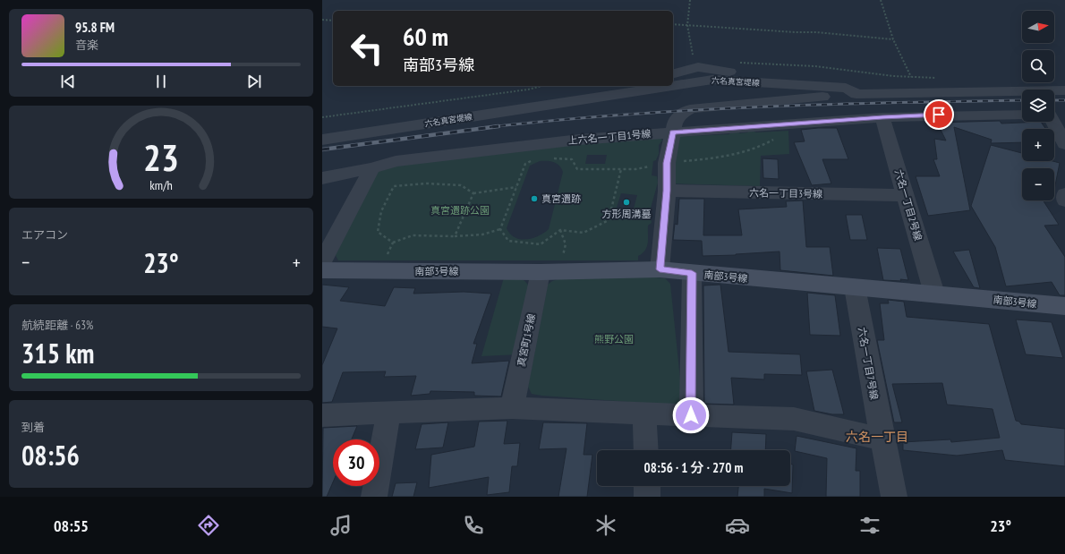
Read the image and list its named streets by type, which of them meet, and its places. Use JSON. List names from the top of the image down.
{
  "streets": {
    "street": [
      "六名真宮堤線",
      "上六名一丁目1号線",
      "六名一丁目3号線",
      "六名一丁目2号線",
      "南部3号線",
      "真宮町1号線",
      "六名一丁目7号線"
    ]
  },
  "crossings": [
    ["上六名一丁目1号線", "六名一丁目2号線"],
    ["六名一丁目3号線", "六名一丁目2号線"],
    ["六名一丁目2号線", "南部3号線"],
    ["南部3号線", "真宮町1号線"],
    ["南部3号線", "六名一丁目7号線"]
  ],
  "districts": ["六名一丁目"],
  "parks": ["真宮遺跡公園", "熊野公園"],
  "places": ["真宮遺跡", "方形周溝墓"],
  "north": "right",
  "page": {
    "map_buttons": ["+", "−"],
    "turn": ["60 m", "南部3号線"],
    "song": ["95.8 FM", "音楽"],
    "tile": [
      "エアコン",
      ["航続距離 · 63%", "315 km"],
      ["到着", "08:56"]
    ],
    "heat": ["−", "23°", "+"],
    "limit": "30",
    "trip": "08:56 · 1 分 · 270 m",
    "tabs": ["08:55", "23°"],
    "gauge": ["23", "km/h"]
  }
}
